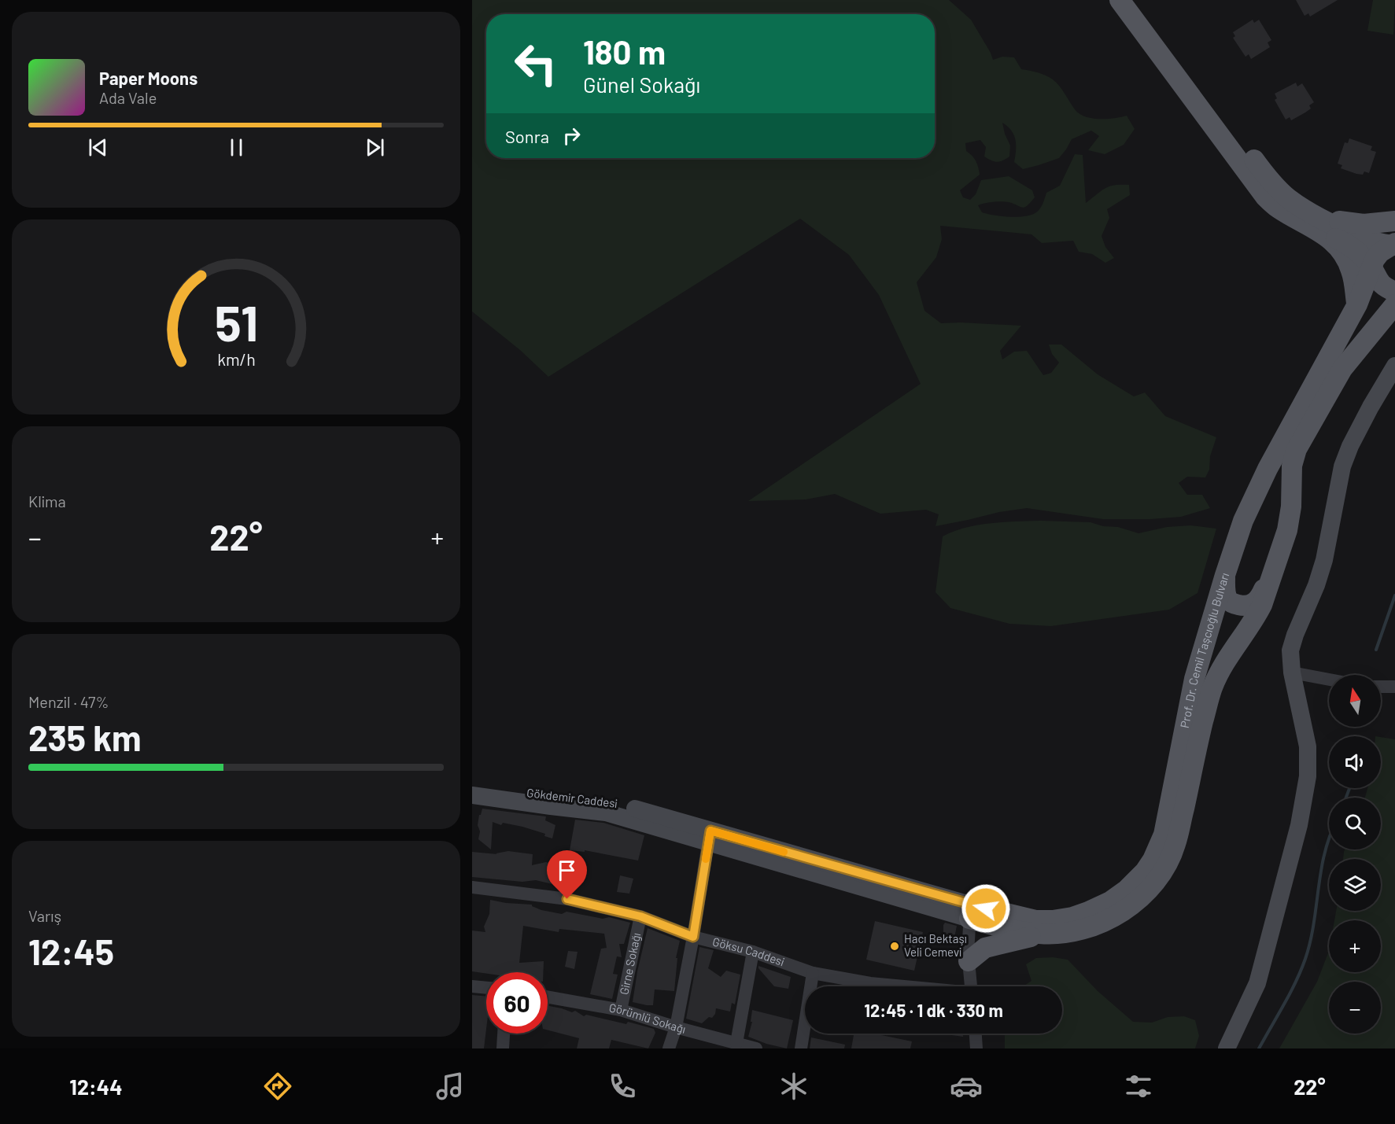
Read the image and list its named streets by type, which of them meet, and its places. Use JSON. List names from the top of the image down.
{
  "streets": {
    "main road": ["Prof. Dr. Cemil Taşcıoğlu Bulvarı"],
    "street": [
      "Gökdemir Caddesi",
      "Göksu Caddesi",
      "Girne Sokağı",
      "Görümlü Sokağı"
    ]
  },
  "crossings": [
    ["Prof. Dr. Cemil Taşcıoğlu Bulvarı", "Gökdemir Caddesi"],
    ["Göksu Caddesi", "Girne Sokağı"],
    ["Girne Sokağı", "Görümlü Sokağı"]
  ],
  "places": ["Hacı Bektaşı Veli Cemevi"],
  "north": "top",
  "page": {
    "turn": ["180 m", "Günel Sokağı"],
    "song": ["Paper Moons", "Ada Vale"],
    "then": "Sonra",
    "tile": [
      "Klima",
      ["Menzil · 47%", "235 km"],
      ["Varış", "12:45"]
    ],
    "heat": ["−", "22°", "+"],
    "map_buttons": ["+", "−"],
    "limit": "60",
    "trip": "12:45 · 1 dk · 330 m",
    "tabs": ["12:44", "22°"],
    "gauge": ["51", "km/h"]
  }
}
